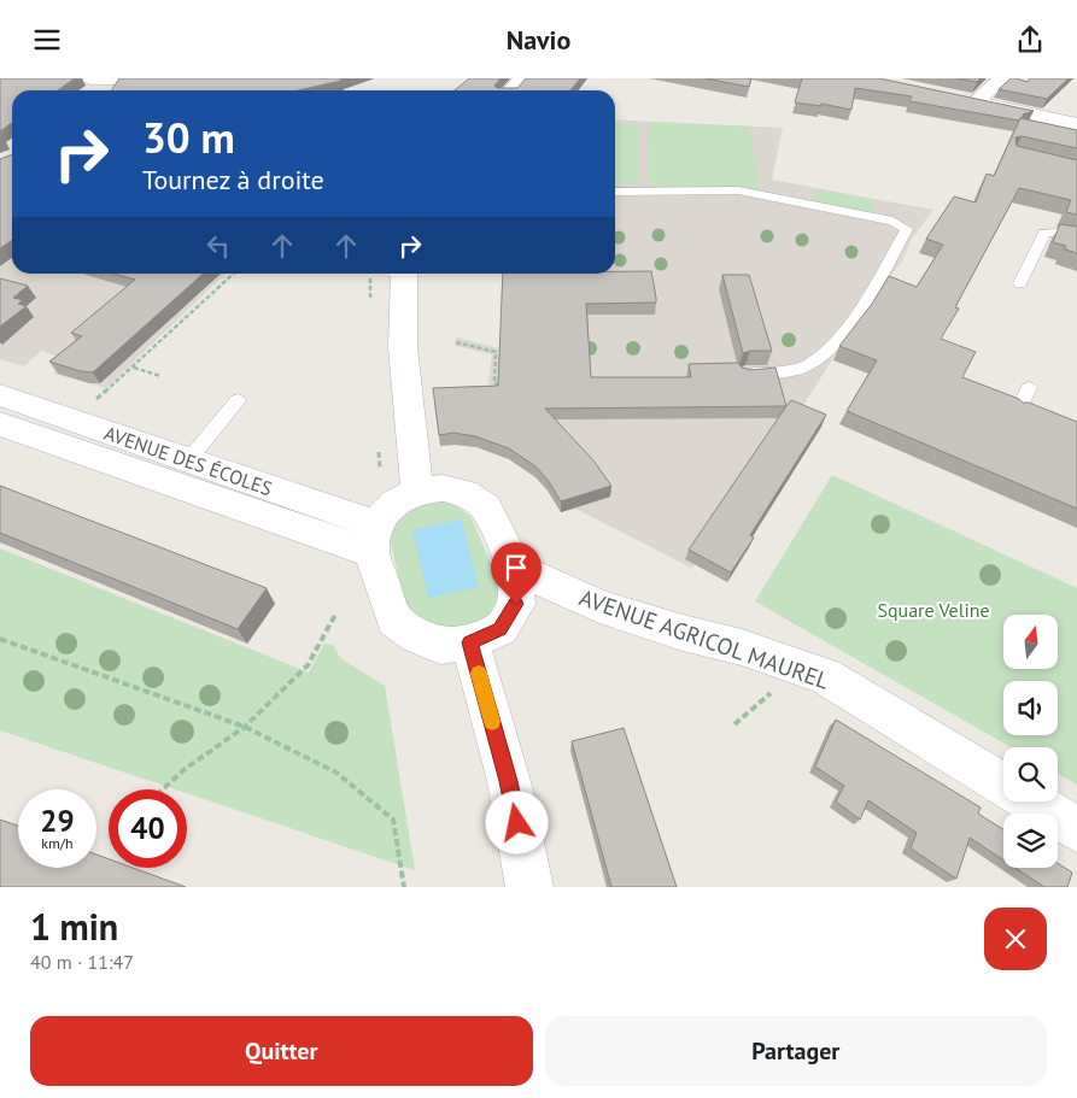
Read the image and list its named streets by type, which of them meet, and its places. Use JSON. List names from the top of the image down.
{
  "streets": {
    "street": ["AVENUE DES ÉCOLES", "AVENUE AGRICOL MAUREL"]
  },
  "crossings": [
    ["AVENUE DES ÉCOLES", "AVENUE AGRICOL MAUREL"]
  ],
  "parks": ["Square Veline"],
  "north": "top",
  "page": {
    "header": "Navio",
    "turn": ["30 m", "Tournez à droite"],
    "speed": "29 km/h",
    "limit": "40",
    "heading": ["1 min", "40 m · 11:47"],
    "buttons": ["Quitter", "Partager"]
  }
}
